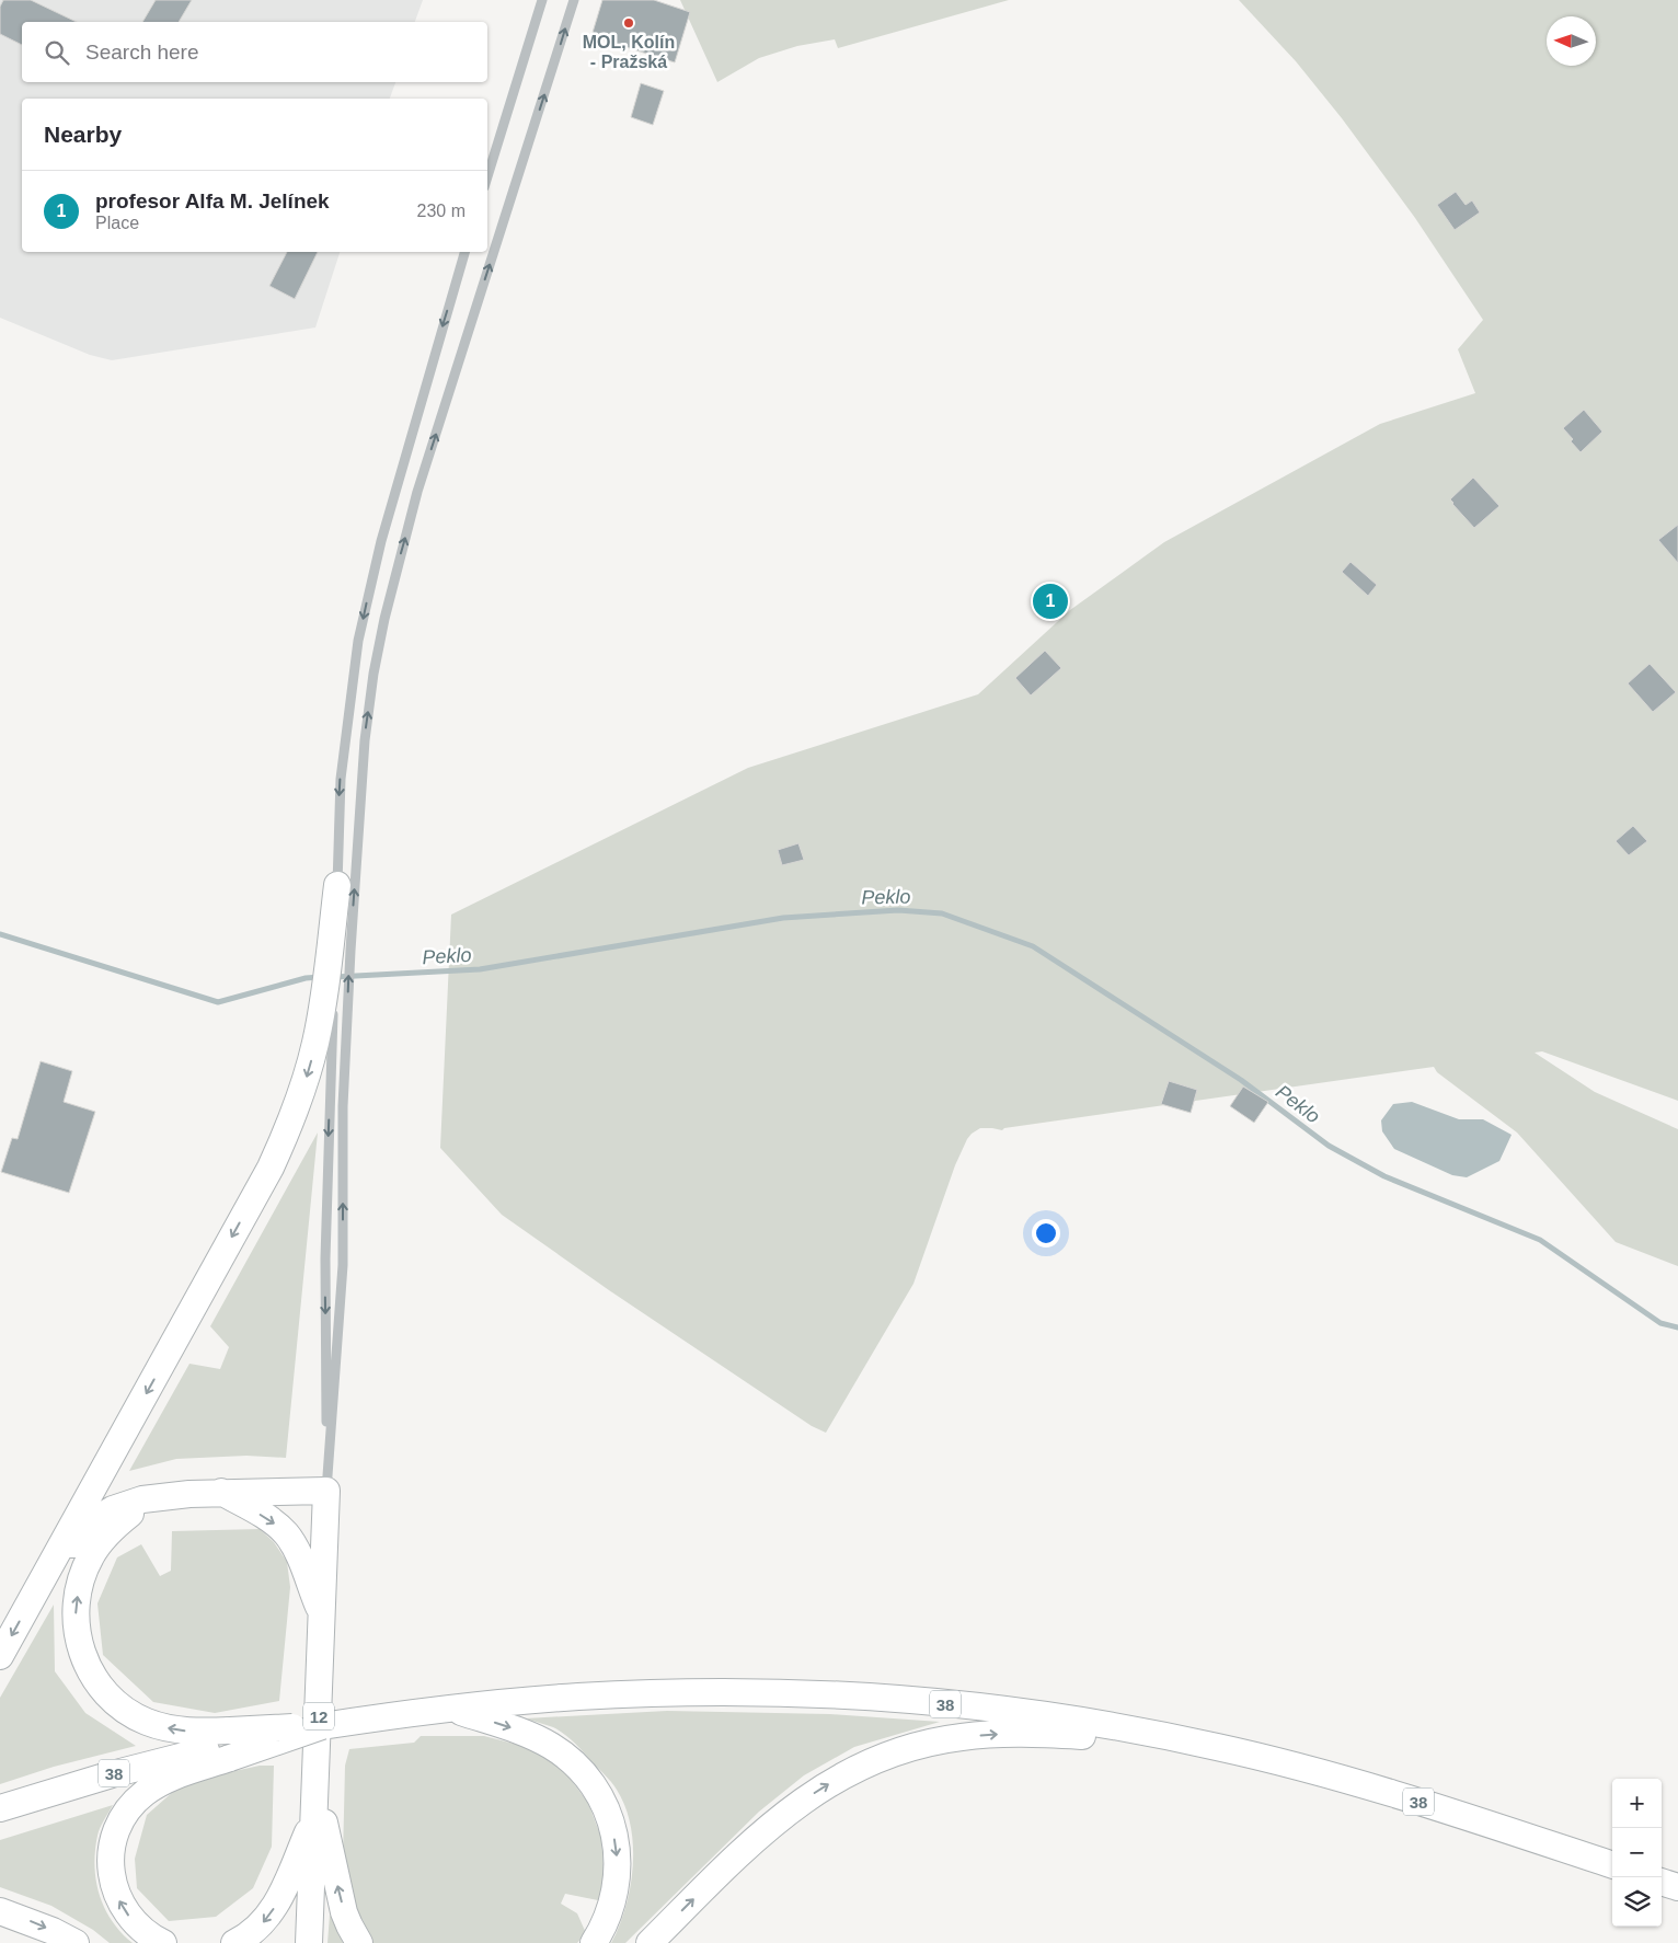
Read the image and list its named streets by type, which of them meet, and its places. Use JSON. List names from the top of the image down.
{
  "streets": {
    "main road": ["38", "12"]
  },
  "water": ["Peklo"],
  "places": ["MOL, Kolín - Pražská"],
  "north": "left",
  "page": {
    "search": "Search here",
    "heading": "Nearby",
    "list": [
      {
        "mark": "1",
        "name": "profesor Alfa M. Jelínek",
        "note": "Place",
        "value": "230 m"
      }
    ],
    "pins": "1",
    "map_buttons": ["+", "−"]
  }
}
